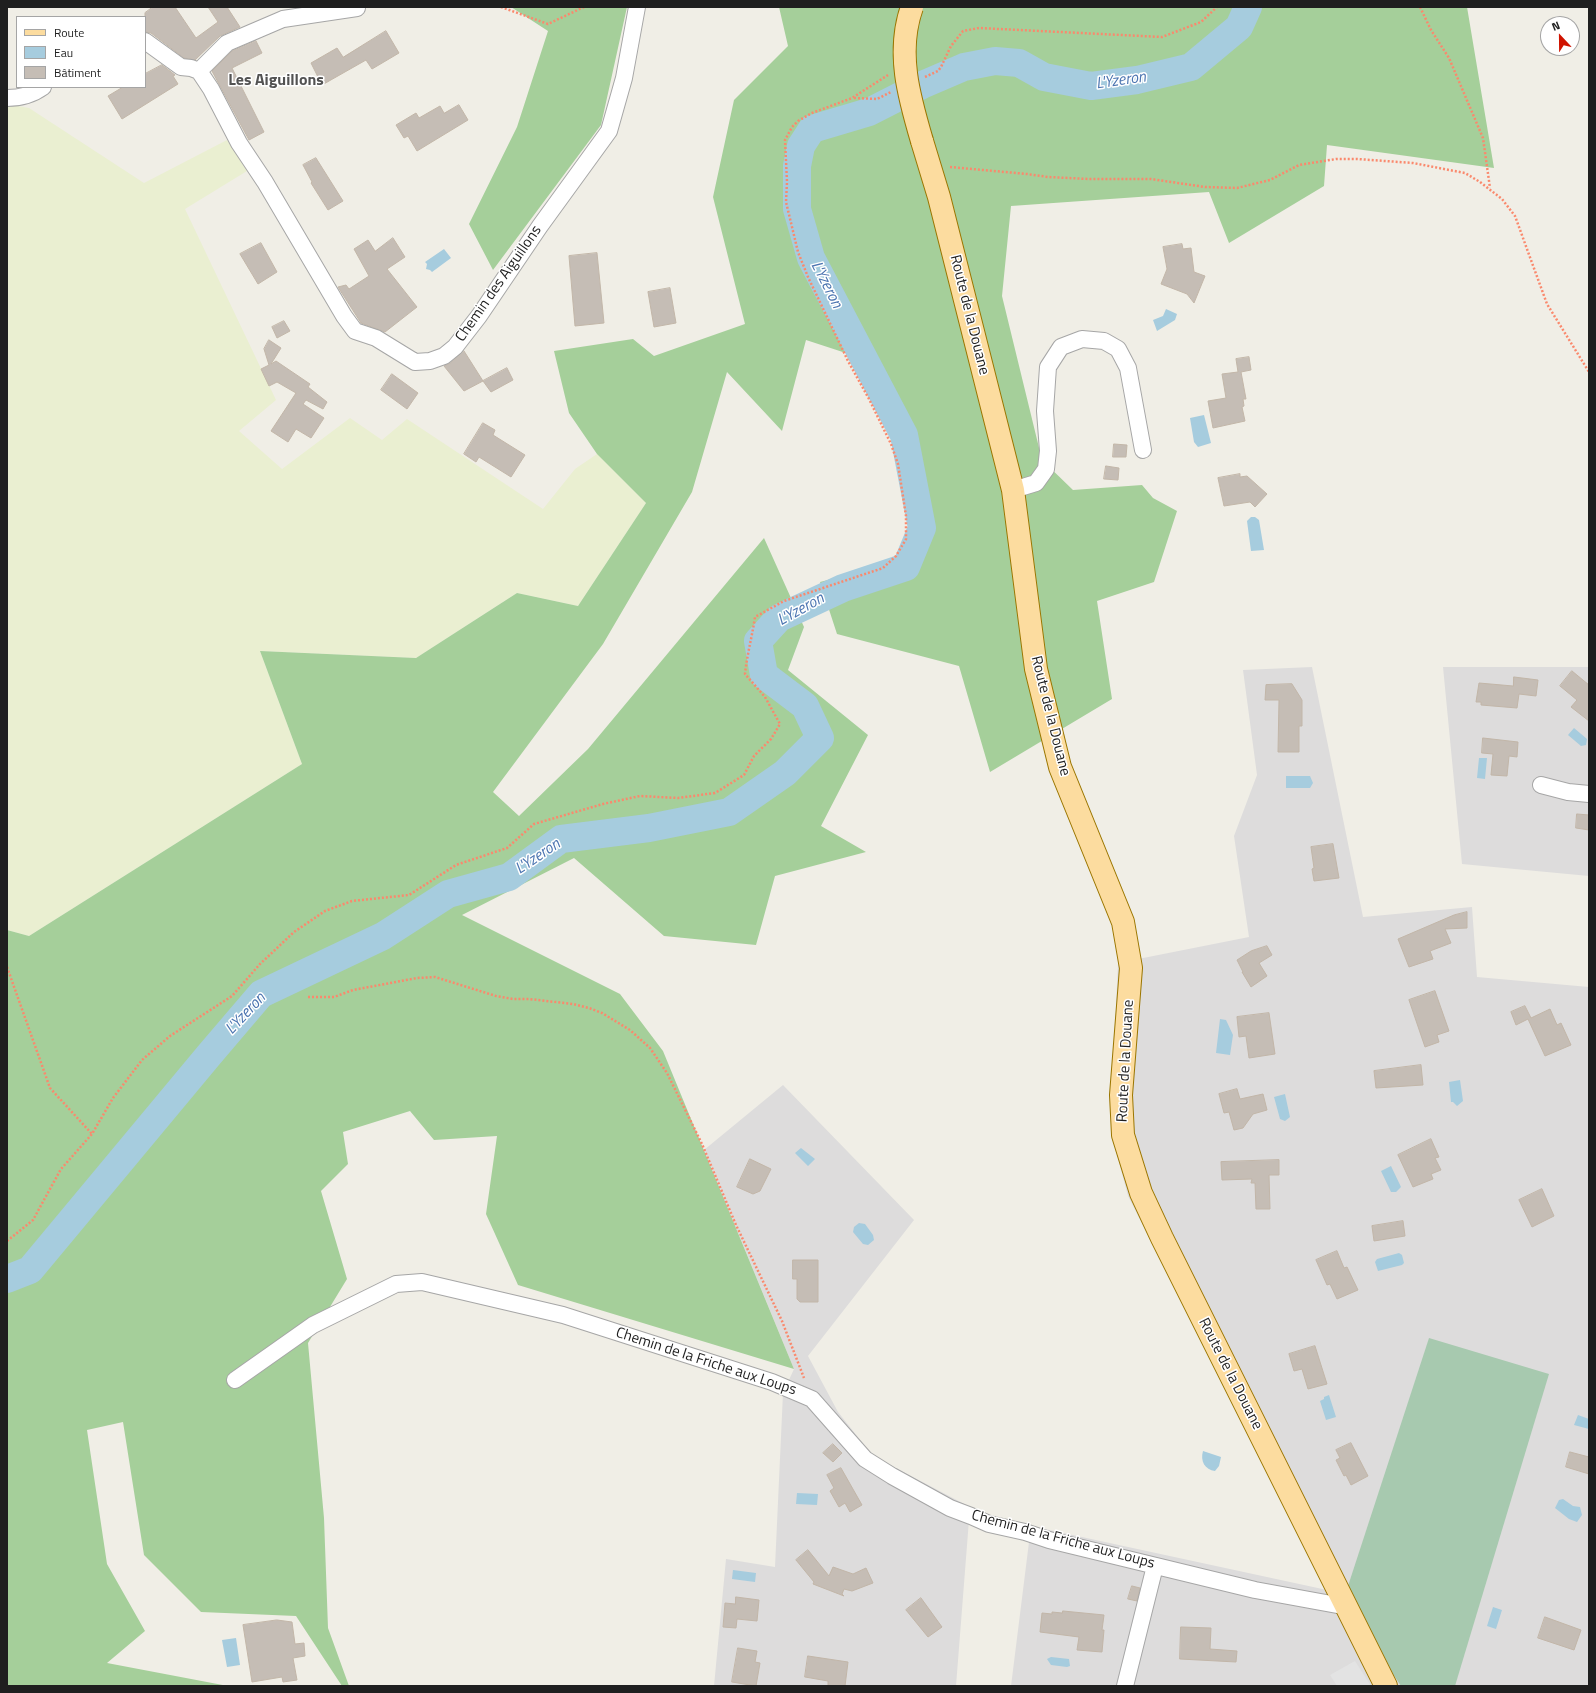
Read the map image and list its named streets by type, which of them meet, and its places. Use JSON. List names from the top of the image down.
{
  "streets": {
    "main road": ["Route de la Douane"],
    "street": ["Chemin des Aiguillons", "Chemin de la Friche aux Loups"]
  },
  "crossings": [
    ["Route de la Douane", "Chemin de la Friche aux Loups"]
  ],
  "districts": ["Les Aiguillons"],
  "water": ["L'Yzeron"],
  "legend": ["Route", "Eau", "Bâtiment"],
  "north": "top"
}
